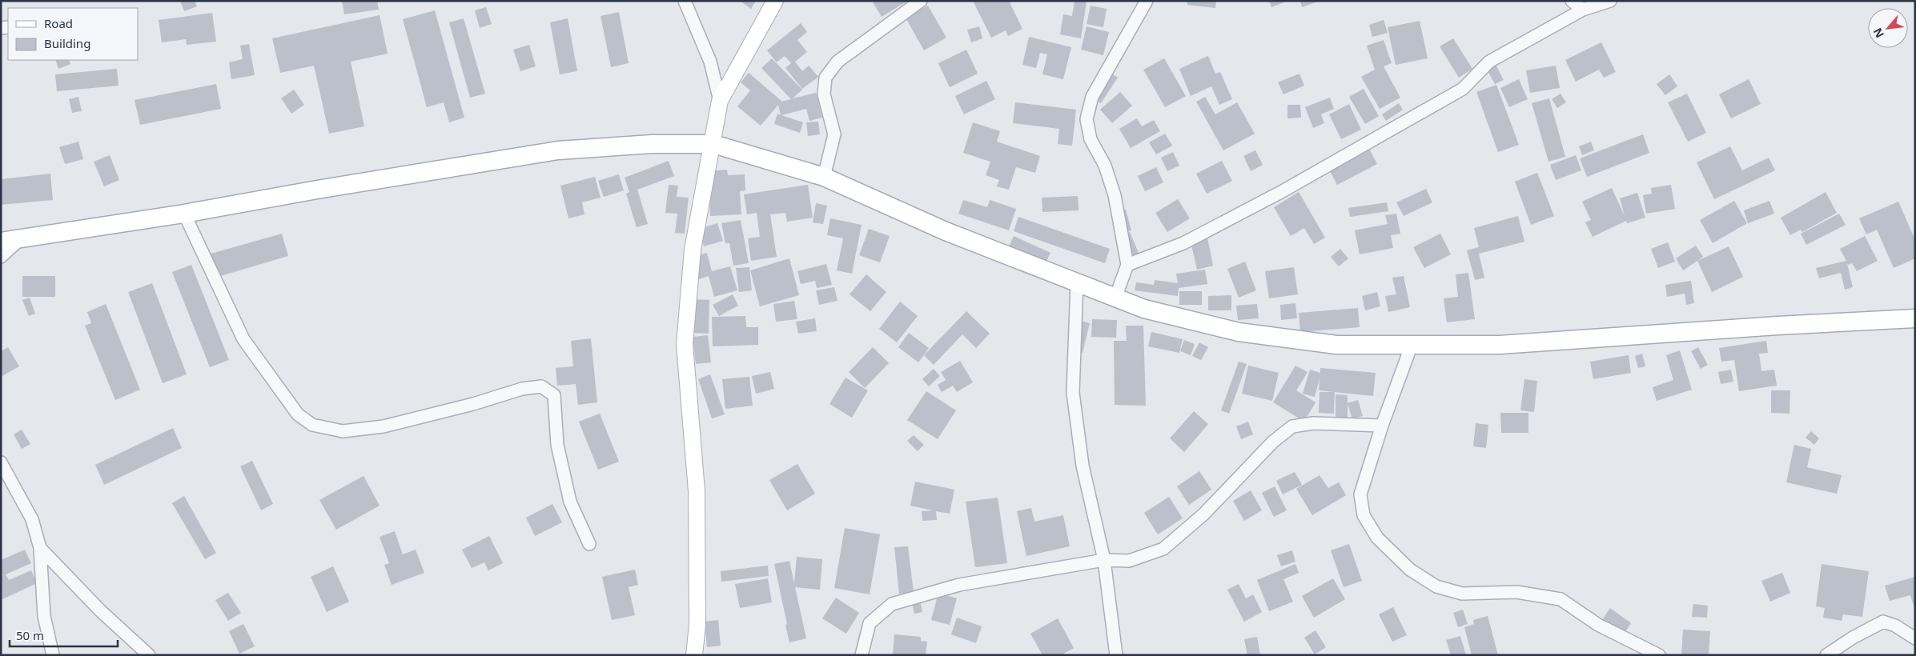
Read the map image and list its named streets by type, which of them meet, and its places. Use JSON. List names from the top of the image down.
{
  "legend": ["Road", "Building"],
  "scale_bar": "50 m",
  "north": "bottom left"
}
